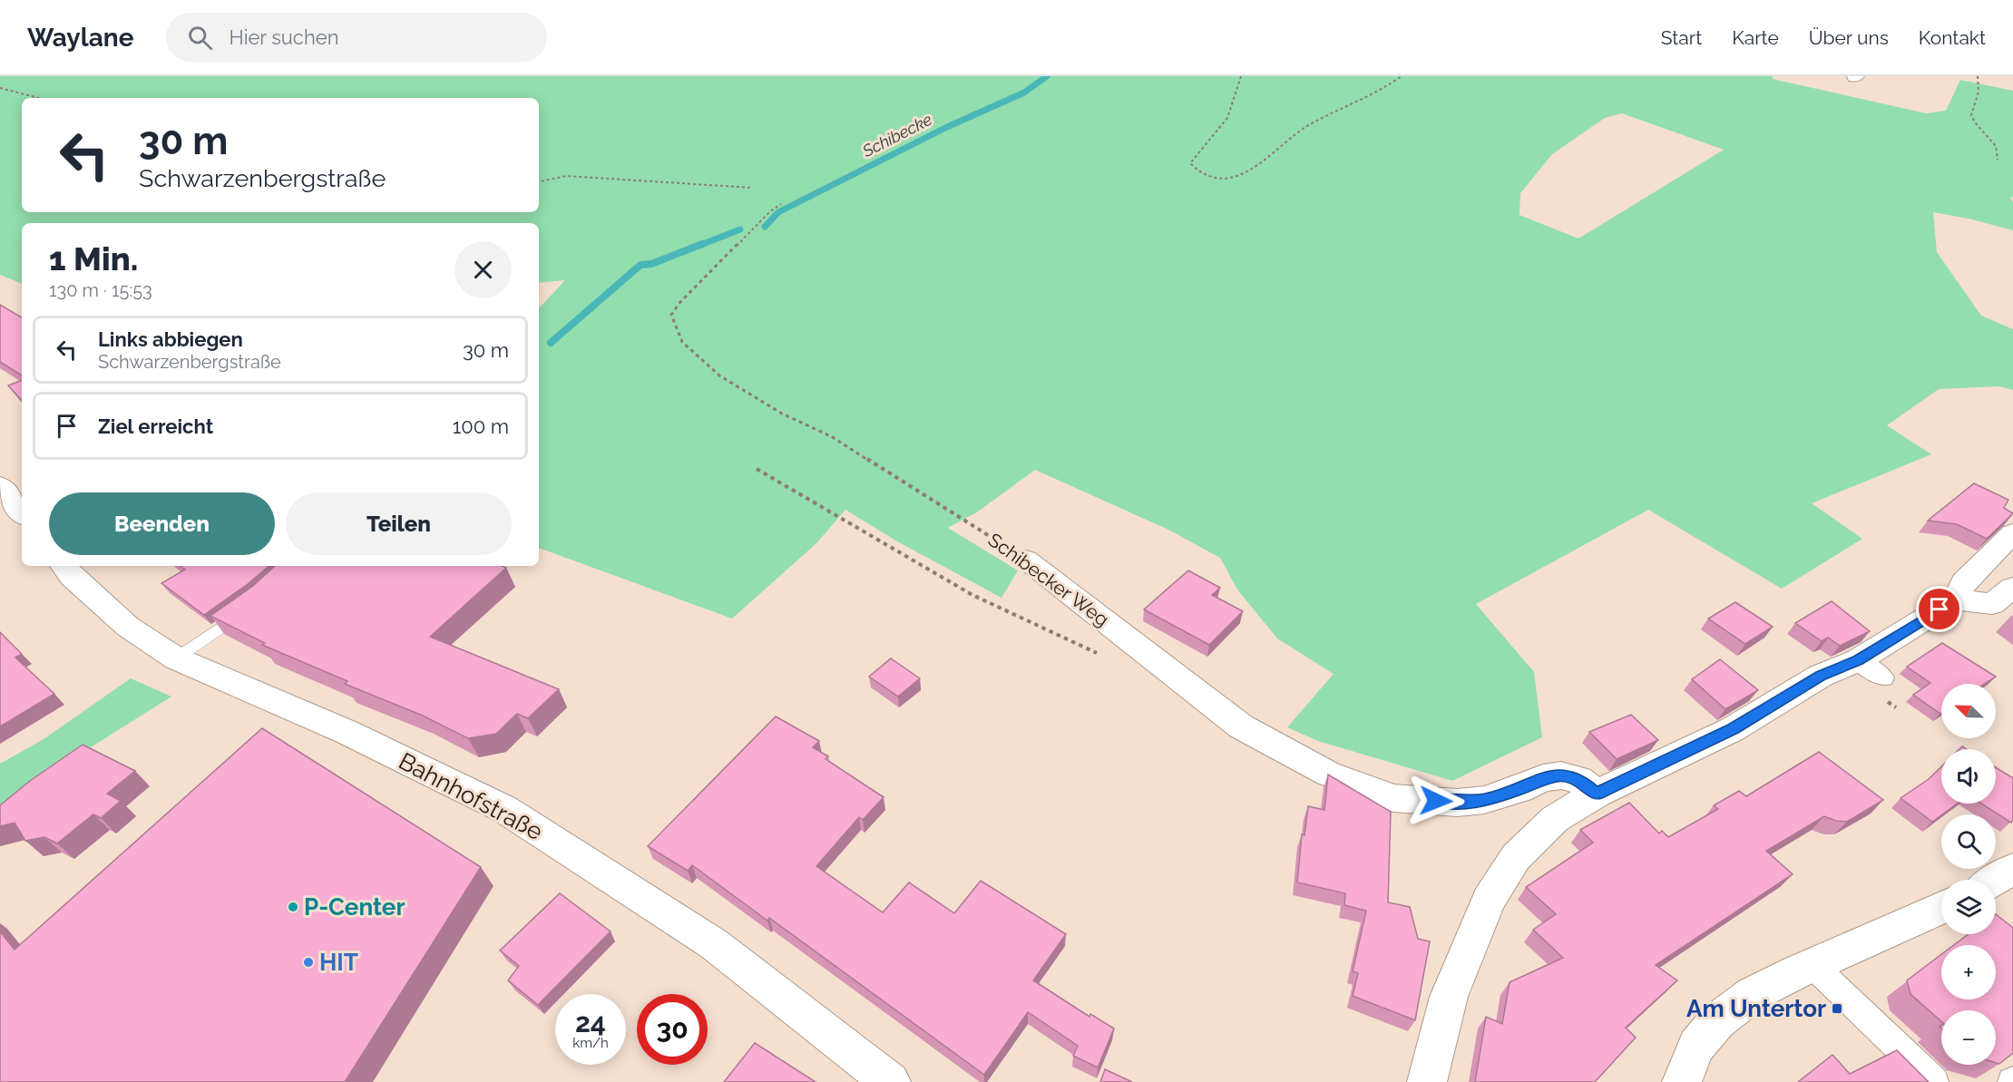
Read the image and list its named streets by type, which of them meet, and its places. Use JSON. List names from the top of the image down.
{
  "streets": {
    "street": ["Schibecker Weg", "Bahnhofstraße"]
  },
  "water": ["Schibecke"],
  "places": {
    "other": ["P-Center", "HIT"],
    "transit": ["Am Untertor"]
  },
  "north": "top left",
  "page": {
    "header": "Waylane",
    "search": "Hier suchen",
    "nav": [
      "Start",
      "Karte",
      "Über uns",
      "Kontakt"
    ],
    "turn": ["30 m", "Schwarzenbergstraße"],
    "heading": ["1 Min.", "130 m · 15:53"],
    "list": [
      {
        "name": "Links abbiegen",
        "note": "Schwarzenbergstraße",
        "value": "30 m"
      },
      {
        "name": "Ziel erreicht",
        "value": "100 m"
      }
    ],
    "buttons": ["Beenden", "Teilen"],
    "map_buttons": ["+", "−"],
    "speed": "24 km/h",
    "limit": "30"
  }
}
